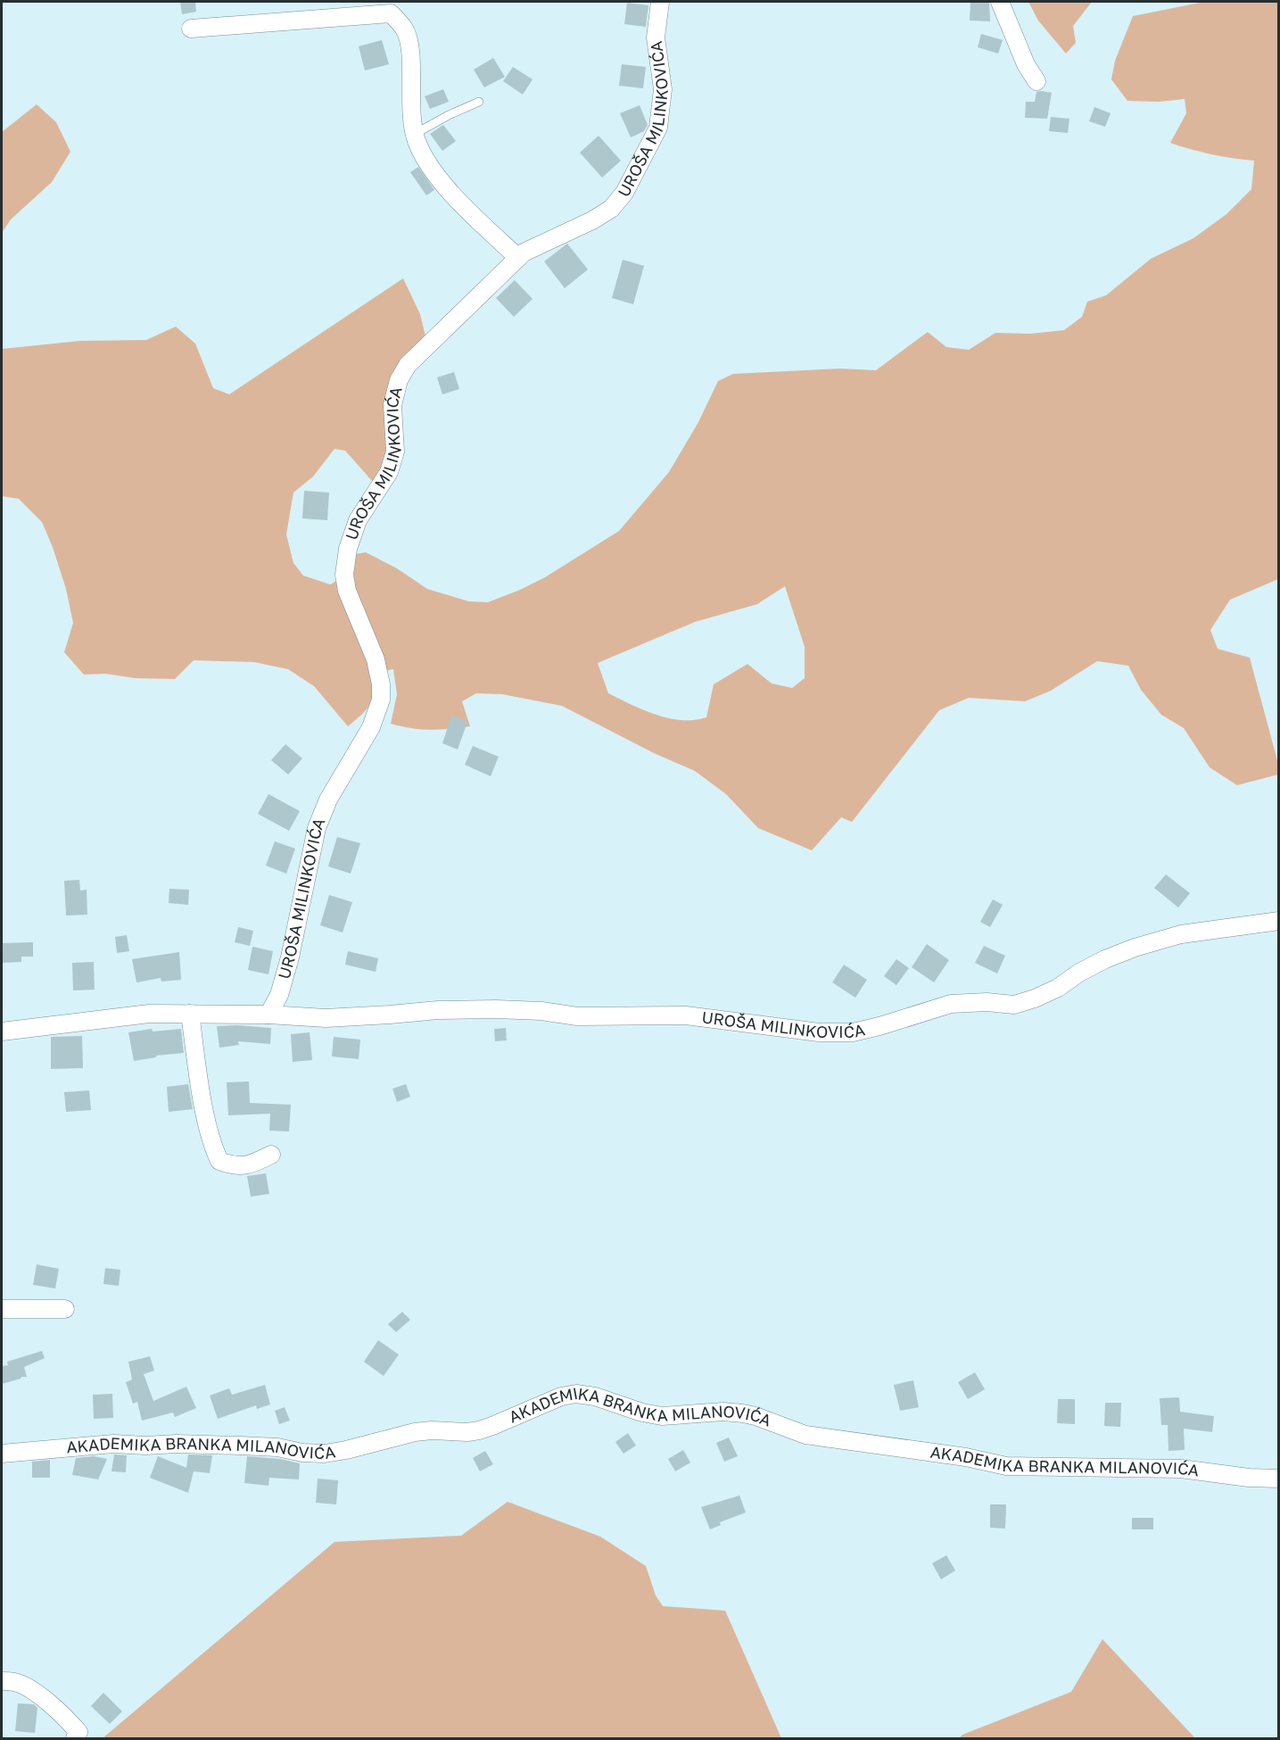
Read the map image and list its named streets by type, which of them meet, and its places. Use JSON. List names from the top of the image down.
{
  "streets": {
    "street": ["UROŠA MILINKOVIĆA", "AKADEMIKA BRANKA MILANOVIĆA"]
  }
}
